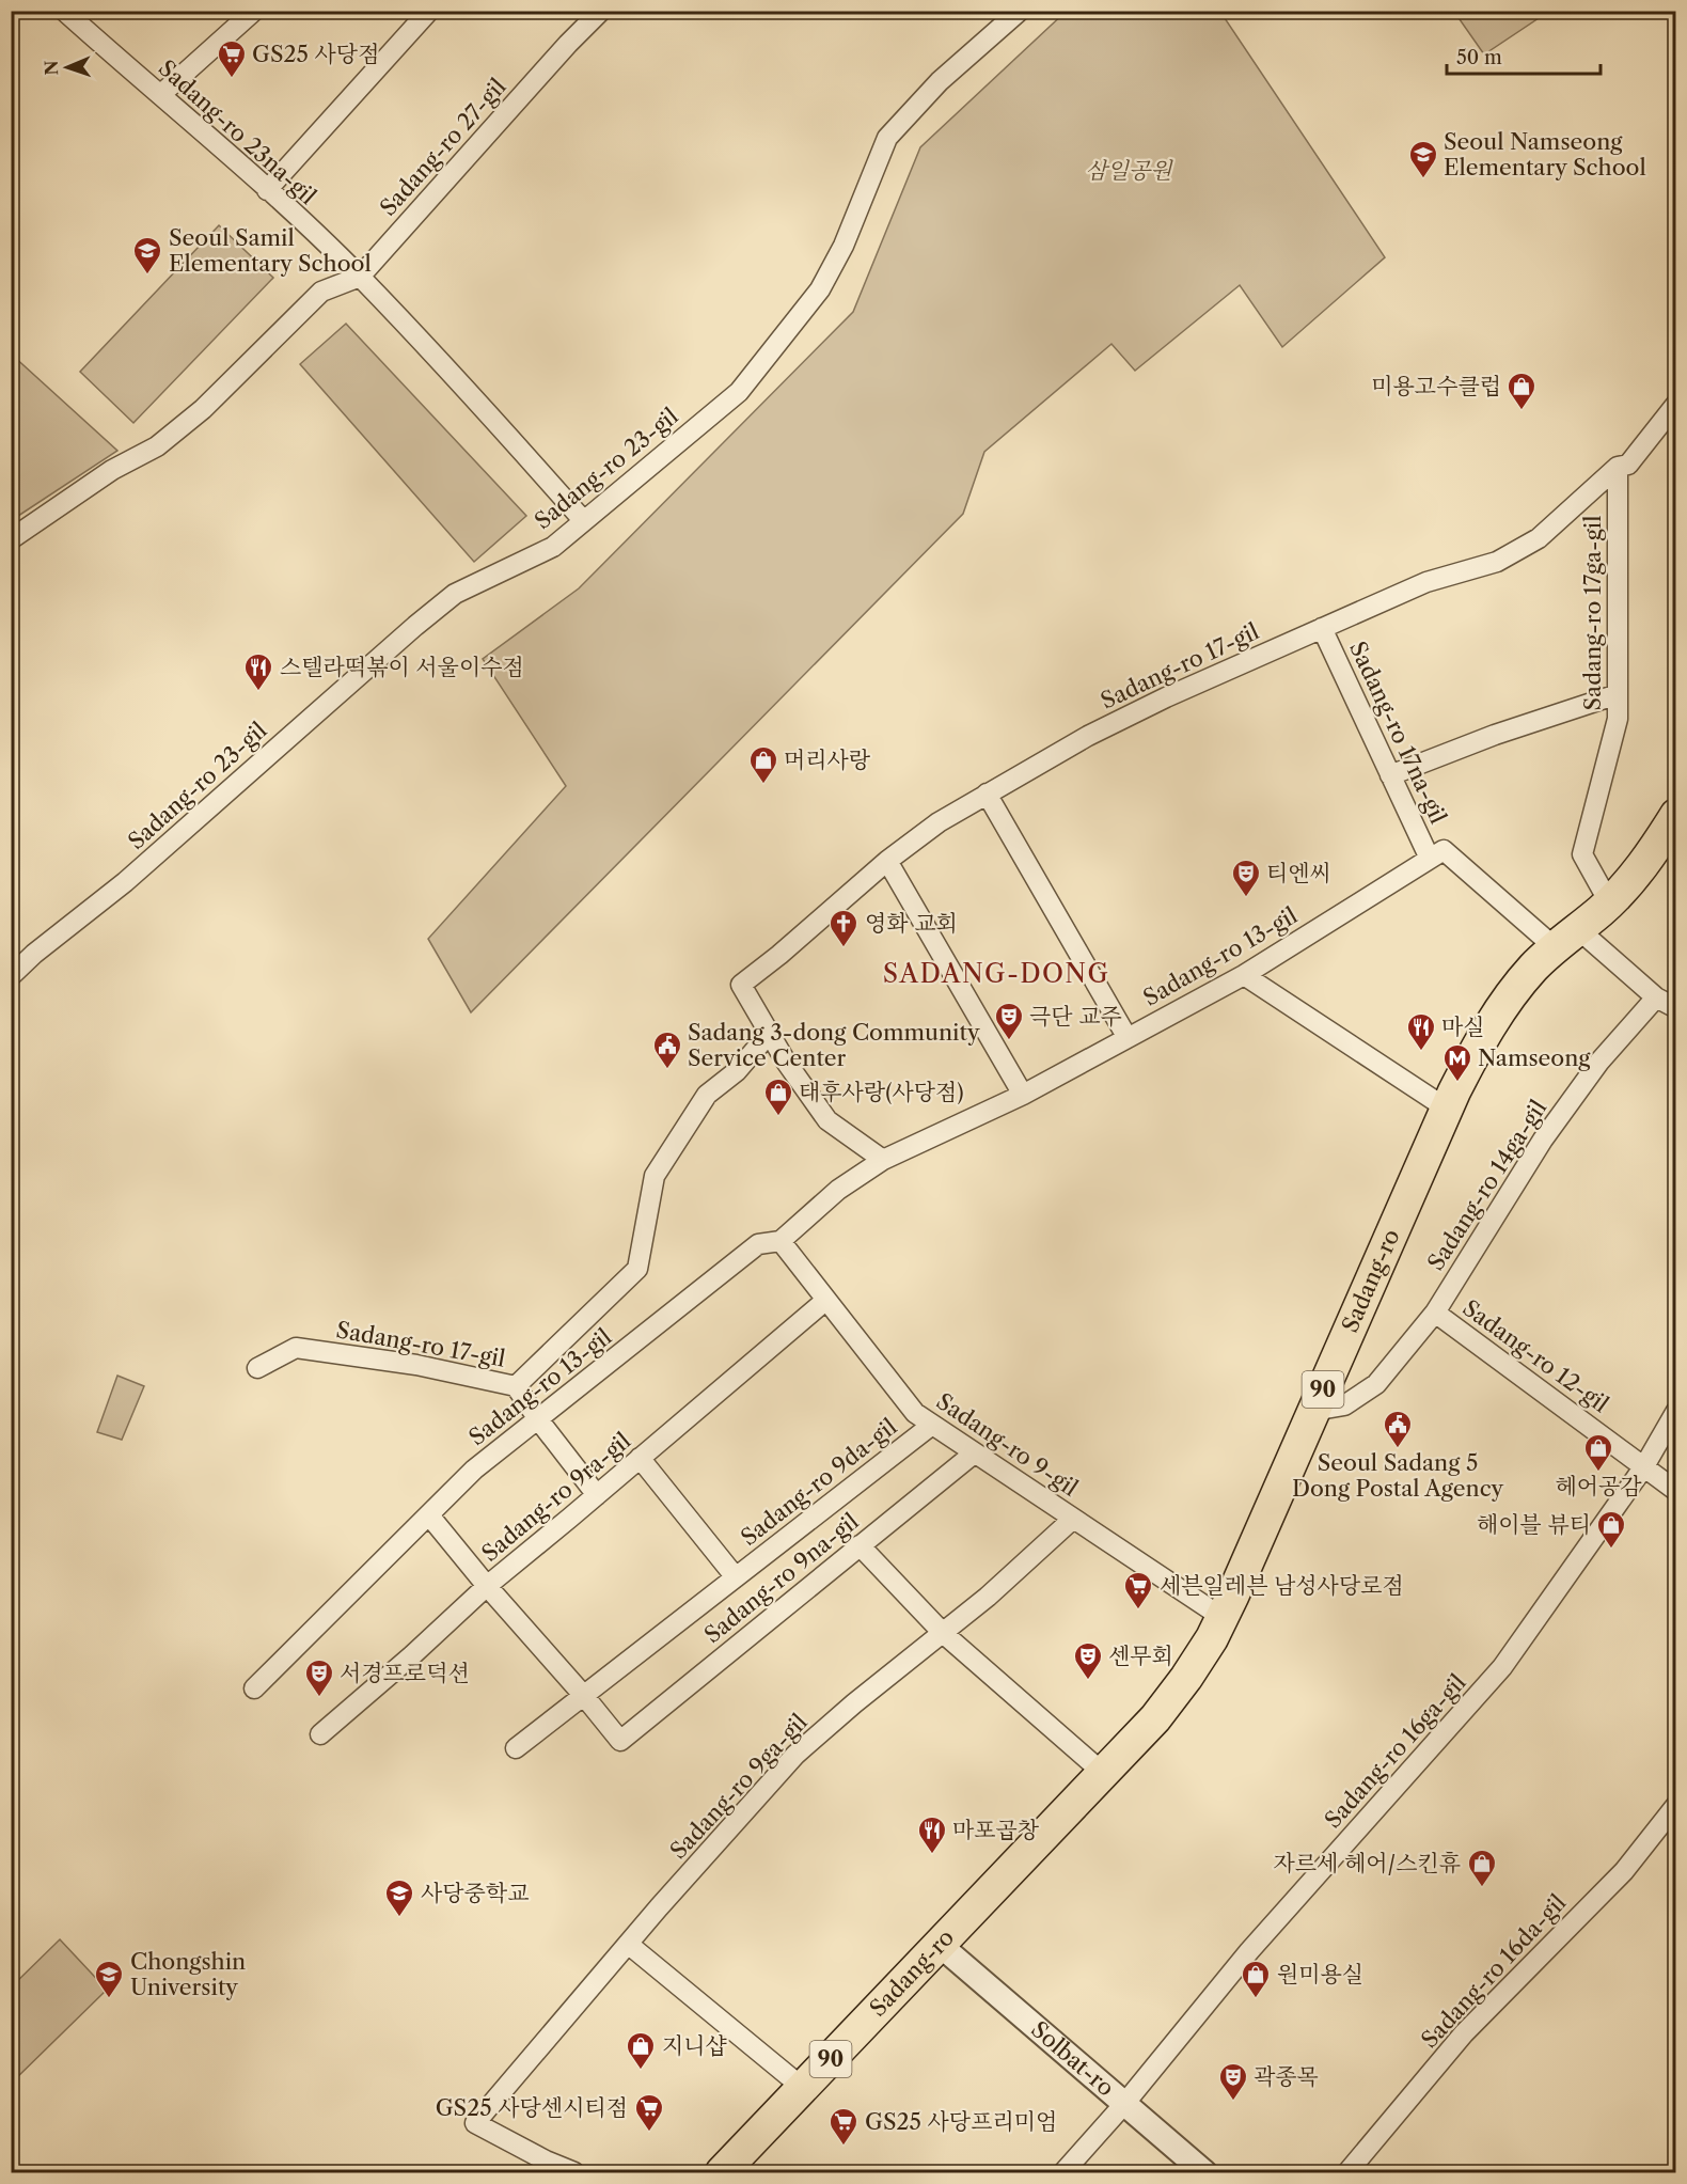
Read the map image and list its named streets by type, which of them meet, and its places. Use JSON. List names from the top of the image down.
{
  "streets": {
    "main road": ["Sadang-ro", "90"],
    "street": [
      "Sadang-ro 23na-gil",
      "Sadang-ro 27-gil",
      "Sadang-ro 23-gil",
      "Sadang-ro 17ga-gil",
      "Sadang-ro 17-gil",
      "Sadang-ro 17na-gil",
      "Sadang-ro 13-gil",
      "Sadang-ro 14ga-gil",
      "Sadang-ro 12-gil",
      "Sadang-ro 9-gil",
      "Sadang-ro 9da-gil",
      "Sadang-ro 9ra-gil",
      "Sadang-ro 9na-gil",
      "Sadang-ro 16ga-gil",
      "Sadang-ro 9ga-gil",
      "Sadang-ro 16da-gil",
      "Solbat-ro"
    ]
  },
  "crossings": [
    ["Sadang-ro 23na-gil", "Sadang-ro 27-gil"],
    ["Sadang-ro 23na-gil", "Sadang-ro 23-gil"],
    ["Sadang-ro 17ga-gil", "Sadang-ro 17-gil"],
    ["Sadang-ro 17ga-gil", "Sadang-ro"],
    ["Sadang-ro 17-gil", "Sadang-ro 17na-gil"],
    ["Sadang-ro 17na-gil", "Sadang-ro 13-gil"],
    ["Sadang-ro 13-gil", "Sadang-ro 9-gil"],
    ["Sadang-ro 14ga-gil", "Sadang-ro 12-gil"],
    ["Sadang-ro", "Sadang-ro 12-gil"],
    ["Sadang-ro", "Sadang-ro 9-gil"],
    ["Sadang-ro", "Solbat-ro"],
    ["Sadang-ro 12-gil", "Sadang-ro 16ga-gil"],
    ["Sadang-ro 9-gil", "Sadang-ro 9da-gil"],
    ["Sadang-ro 9-gil", "Sadang-ro 9ra-gil"],
    ["Sadang-ro 9-gil", "Sadang-ro 9na-gil"],
    ["Sadang-ro 9-gil", "Sadang-ro 9ga-gil"],
    ["Sadang-ro 9da-gil", "Sadang-ro 9ra-gil"],
    ["Sadang-ro 9da-gil", "Sadang-ro 9na-gil"],
    ["Sadang-ro 16ga-gil", "Solbat-ro"]
  ],
  "districts": ["SADANG-DONG"],
  "parks": ["삼일공원"],
  "places": {
    "supermarket": [
      "GS25 사당점",
      "세븐일레븐 남성사당로점",
      "GS25 사당센시티점",
      "GS25 사당프리미엄"
    ],
    "school or university": [
      "Seoul Namseong Elementary School",
      "Seoul Samil Elementary School",
      "사당중학교",
      "Chongshin University"
    ],
    "shop": [
      "미용고수클럽",
      "머리사랑",
      "태후사랑(사당점)",
      "헤어공감",
      "해이블 뷰티",
      "자르세 헤어/스킨휴",
      "원미용실",
      "지니샵"
    ],
    "restaurant": ["스텔라떡볶이 서울이수점", "마실", "마포곱창"],
    "theatre": [
      "티엔씨",
      "극단 교주",
      "센무회",
      "서경프로덕션",
      "곽종목"
    ],
    "church": ["영화 교회"],
    "public building": ["Sadang 3-dong Community Service Center", "Seoul Sadang 5 Dong Postal Agency"],
    "metro station": ["Namseong"]
  },
  "scale_bar": "50 m",
  "north": "left"
}
